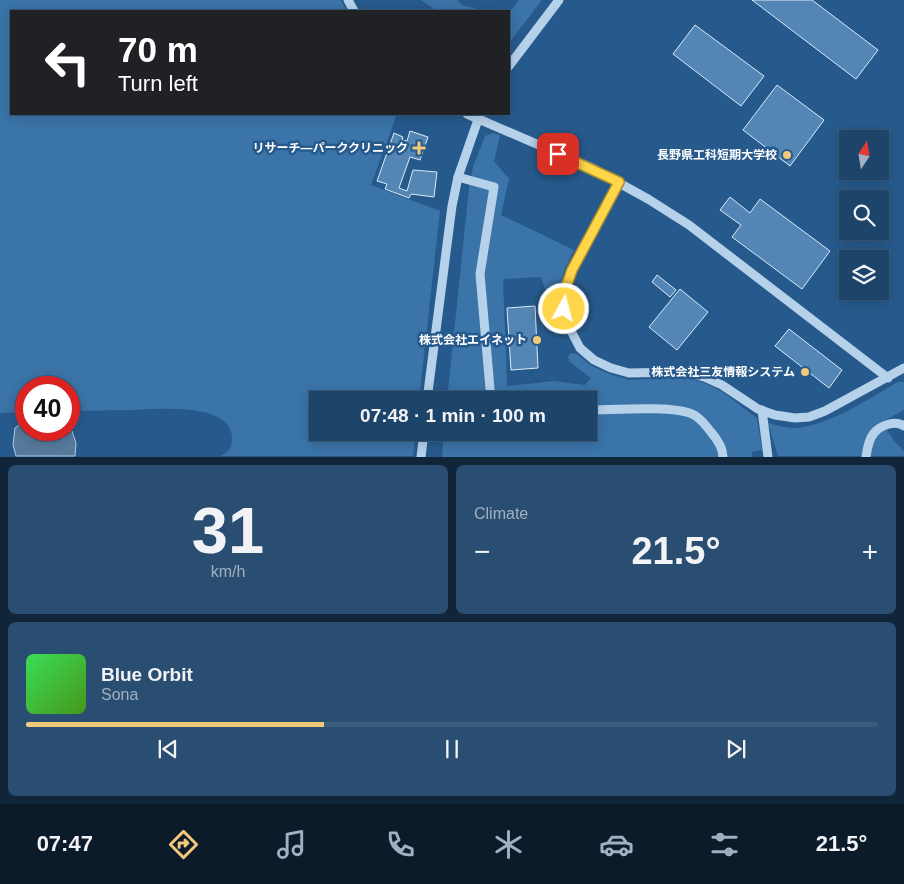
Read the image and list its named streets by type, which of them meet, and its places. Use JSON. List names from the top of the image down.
{
  "places": {
    "health": ["リサーチ―パーククリニック"],
    "other": ["長野県工科短期大学校", "株式会社エイネット", "株式会社三友情報システム"]
  },
  "north": "top",
  "page": {
    "turn": ["70 m", "Turn left"],
    "limit": "40",
    "trip": "07:48 · 1 min · 100 m",
    "tile": [
      ["31", "km/h"],
      "Climate"
    ],
    "heat": ["−", "21.5°", "+"],
    "song": ["Blue Orbit", "Sona"],
    "tabs": ["07:47", "21.5°"]
  }
}
